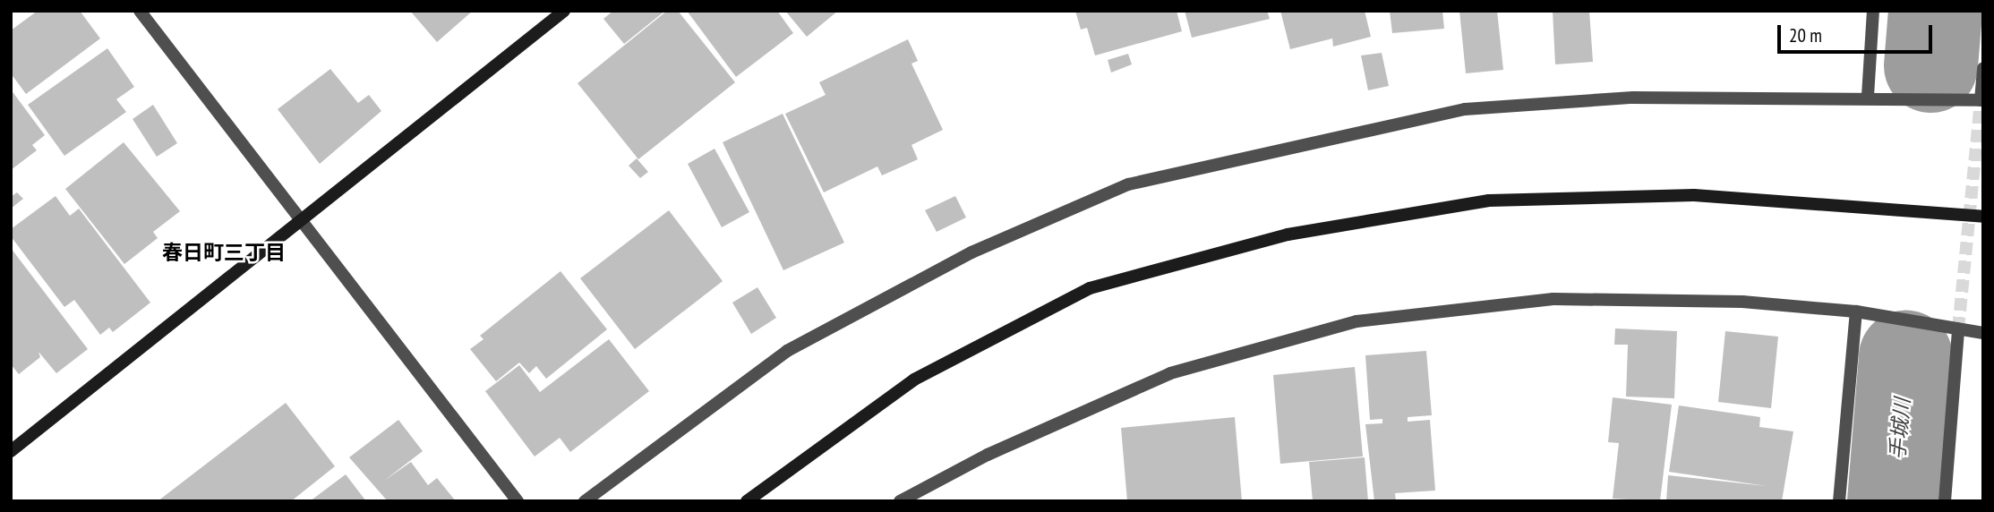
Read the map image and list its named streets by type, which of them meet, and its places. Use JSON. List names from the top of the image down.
{
  "districts": ["春日町三丁目"],
  "water": ["手城川"],
  "scale_bar": "20 m"
}
